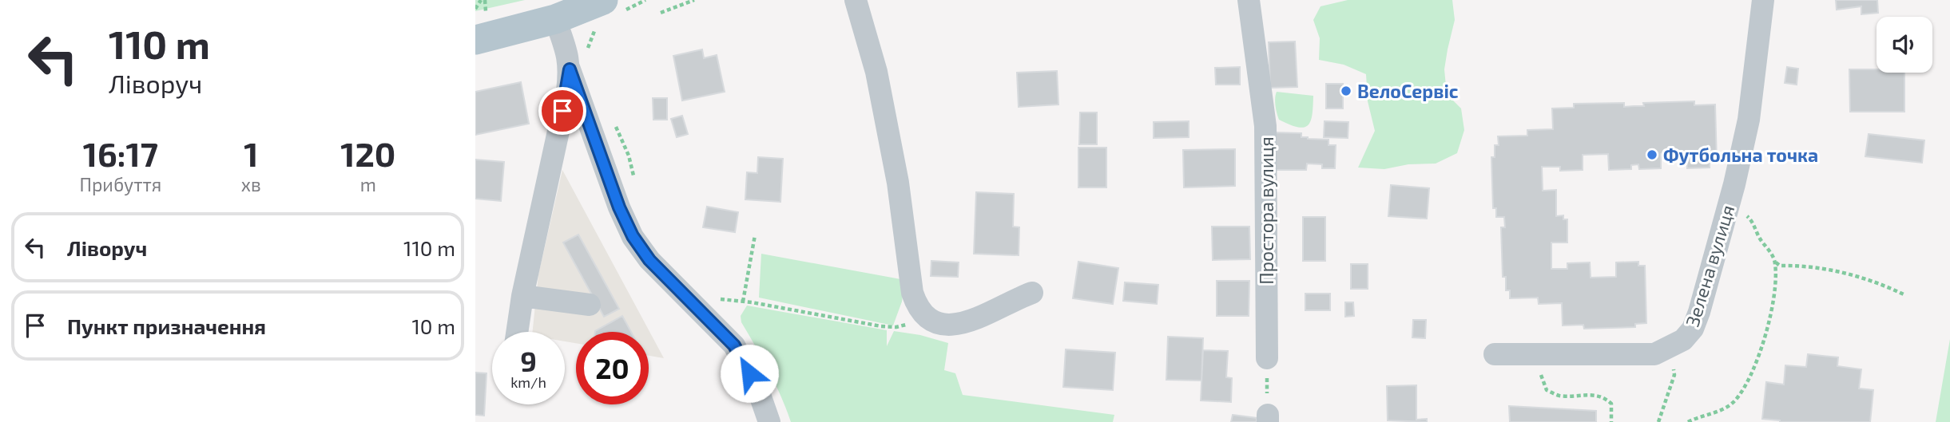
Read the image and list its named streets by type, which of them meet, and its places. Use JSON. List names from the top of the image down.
{
  "streets": {
    "street": ["Простора вулиця", "Зелена вулиця"]
  },
  "places": ["ВелоСервіс", "Футбольна точка"],
  "page": {
    "turn": ["110 m", "Ліворуч"],
    "eta": [
      "16:17",
      "Прибуття",
      "1",
      "хв",
      "120",
      "m"
    ],
    "list": [
      {
        "name": "Ліворуч",
        "value": "110 m"
      },
      {
        "name": "Пункт призначення",
        "value": "10 m"
      }
    ],
    "speed": "9 km/h",
    "limit": "20"
  }
}
